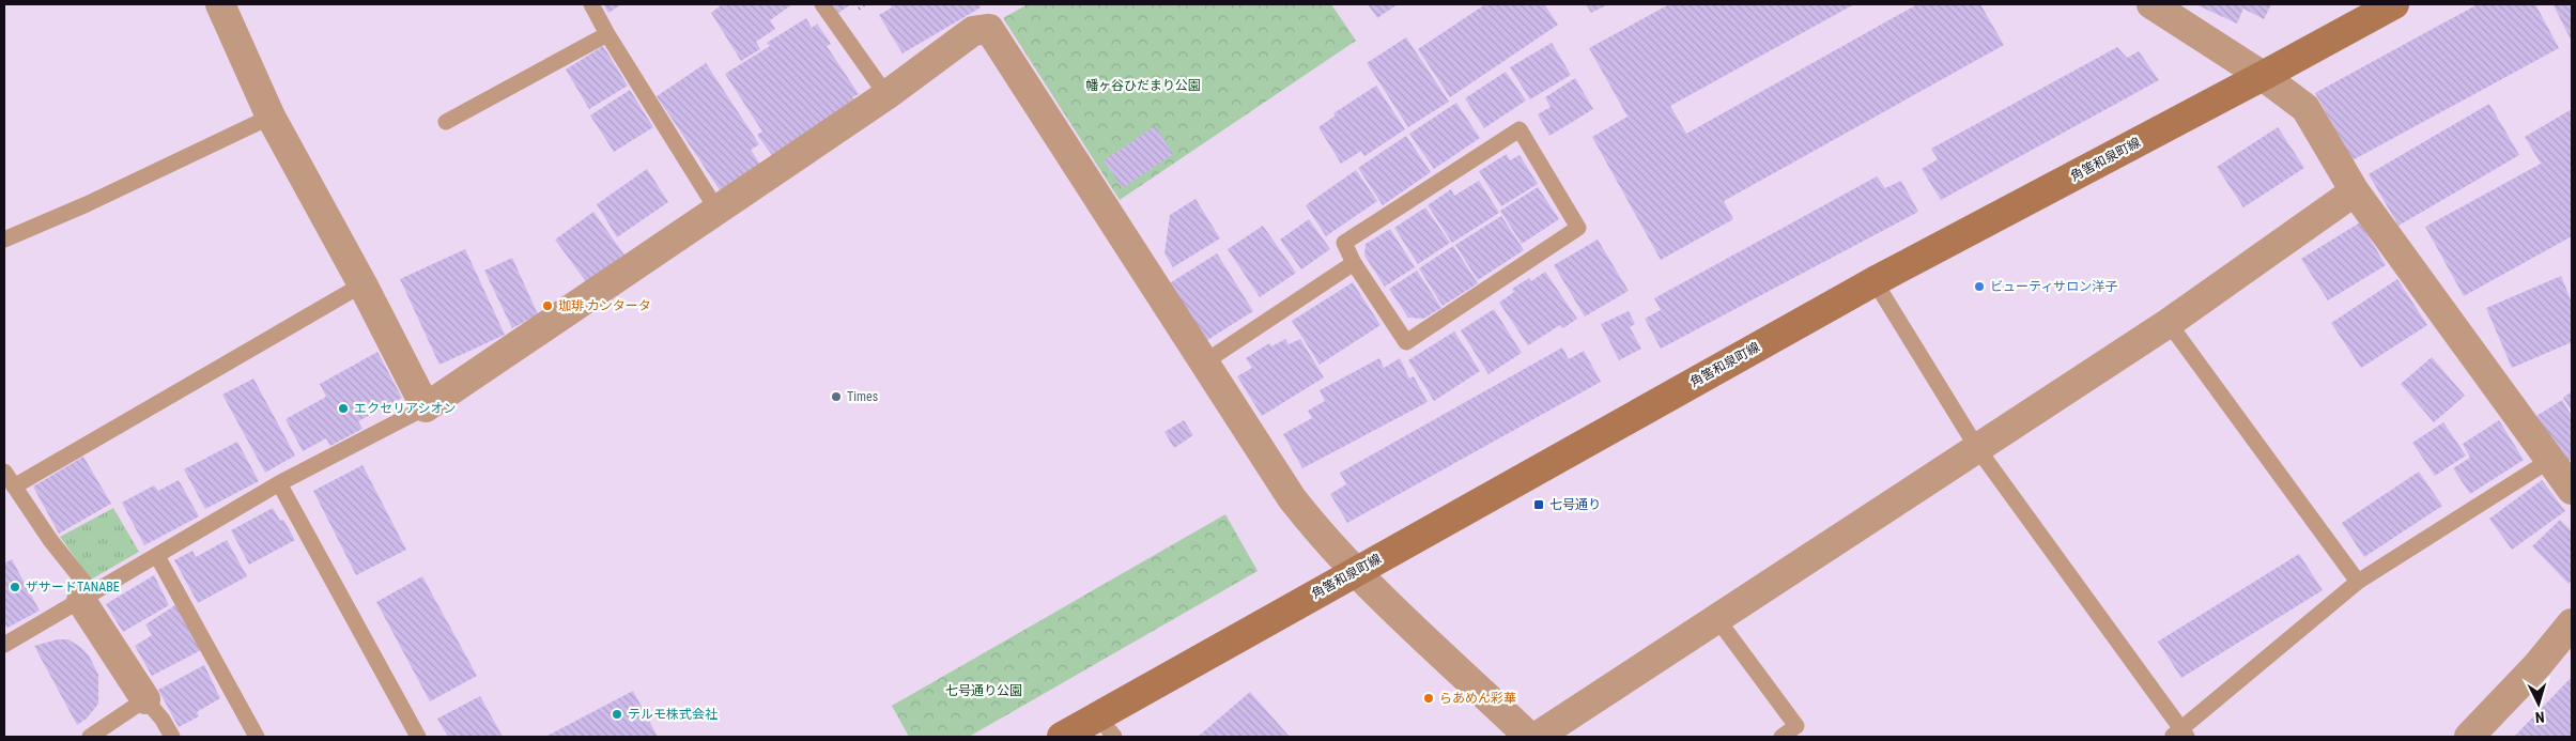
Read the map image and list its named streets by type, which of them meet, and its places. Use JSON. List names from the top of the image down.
{
  "streets": {
    "main road": ["角筈和泉町線"]
  },
  "parks": ["幡ヶ谷ひだまり公園", "七号通り公園"],
  "places": {
    "other": [
      "ビューティサロン洋子",
      "珈琲 カンタータ",
      "Times",
      "エクセリアシオン",
      "ザサードTANABE",
      "らあめん彩華",
      "テルモ株式会社"
    ],
    "transit": ["七号通り"]
  },
  "north": "bottom"
}
